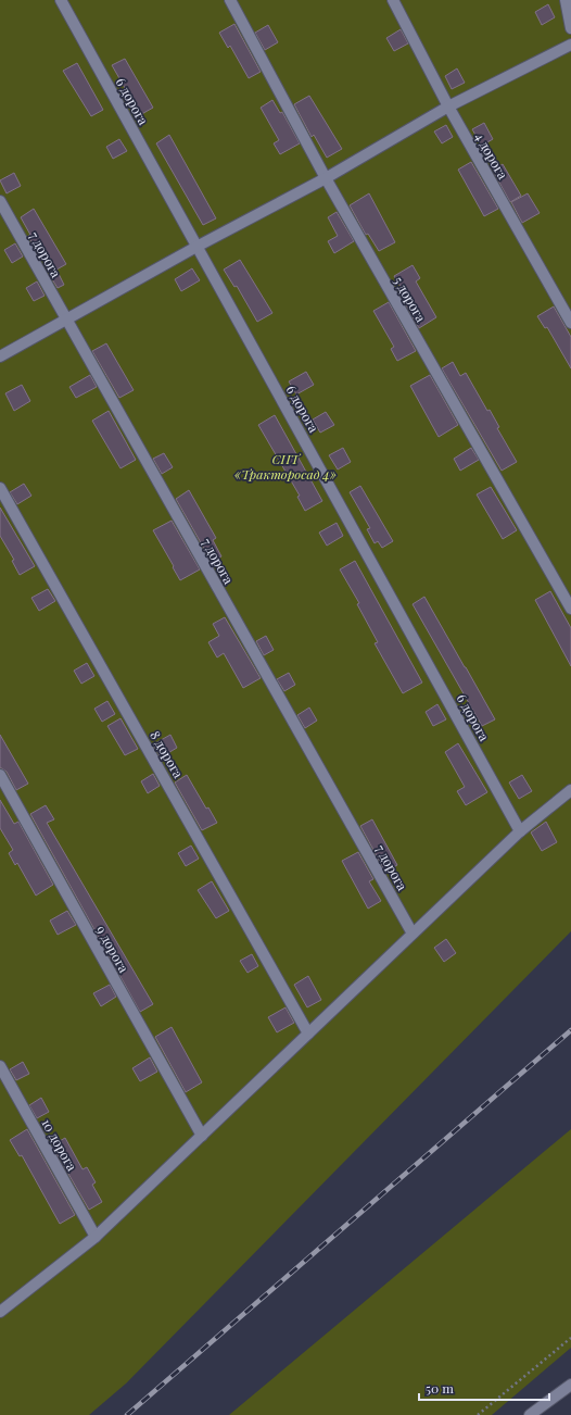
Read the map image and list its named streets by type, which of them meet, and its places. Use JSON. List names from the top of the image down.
{
  "streets": {
    "street": [
      "6 дорога",
      "4 дорога",
      "7 дорога",
      "5 дорога",
      "8 дорога",
      "9 дорога",
      "10 дорога"
    ]
  },
  "parks": ["СНТ «Тракторосад 4»"],
  "scale_bar": "50 m"
}
